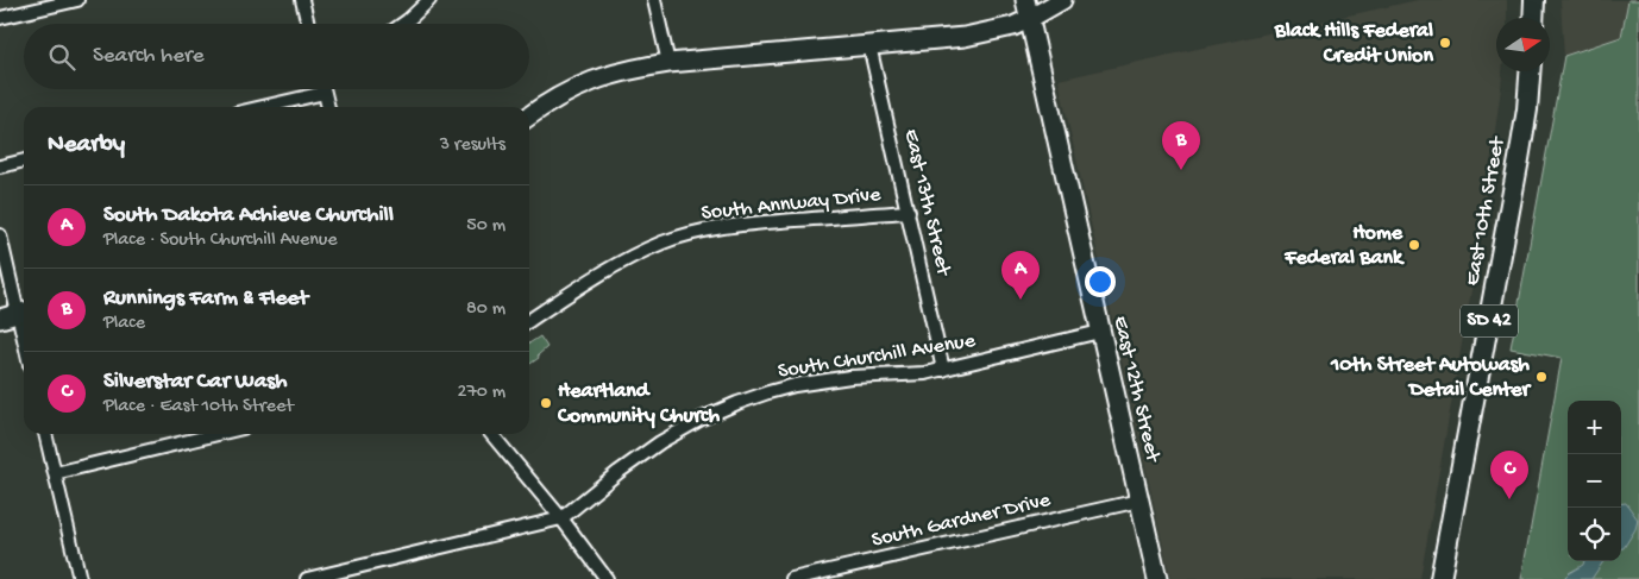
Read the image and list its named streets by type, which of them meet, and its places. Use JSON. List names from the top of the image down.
{
  "streets": {
    "main road": ["East 10th Street", "SD 42"],
    "street": [
      "East 13th Street",
      "South Annway Drive",
      "South Churchill Avenue",
      "East 12th Street",
      "South Gardner Drive"
    ]
  },
  "crossings": [
    ["East 13th Street", "South Annway Drive"],
    ["East 13th Street", "South Churchill Avenue"],
    ["South Churchill Avenue", "East 12th Street"],
    ["East 12th Street", "South Gardner Drive"]
  ],
  "places": [
    "Black Hills Federal Credit Union",
    "Home Federal Bank",
    "10th Street Autowash Detail Center",
    "Heartland Community Church"
  ],
  "north": "right",
  "page": {
    "search": "Search here",
    "heading": ["Nearby", "3 results"],
    "pins": ["B", "A", "C"],
    "list": [
      {
        "mark": "A",
        "name": "South Dakota Achieve Churchill",
        "note": "Place · South Churchill Avenue",
        "value": "50 m"
      },
      {
        "mark": "B",
        "name": "Runnings Farm & Fleet",
        "note": "Place",
        "value": "80 m"
      },
      {
        "mark": "C",
        "name": "Silverstar Car Wash",
        "note": "Place · East 10th Street",
        "value": "270 m"
      }
    ],
    "map_buttons": ["+", "−"]
  }
}
